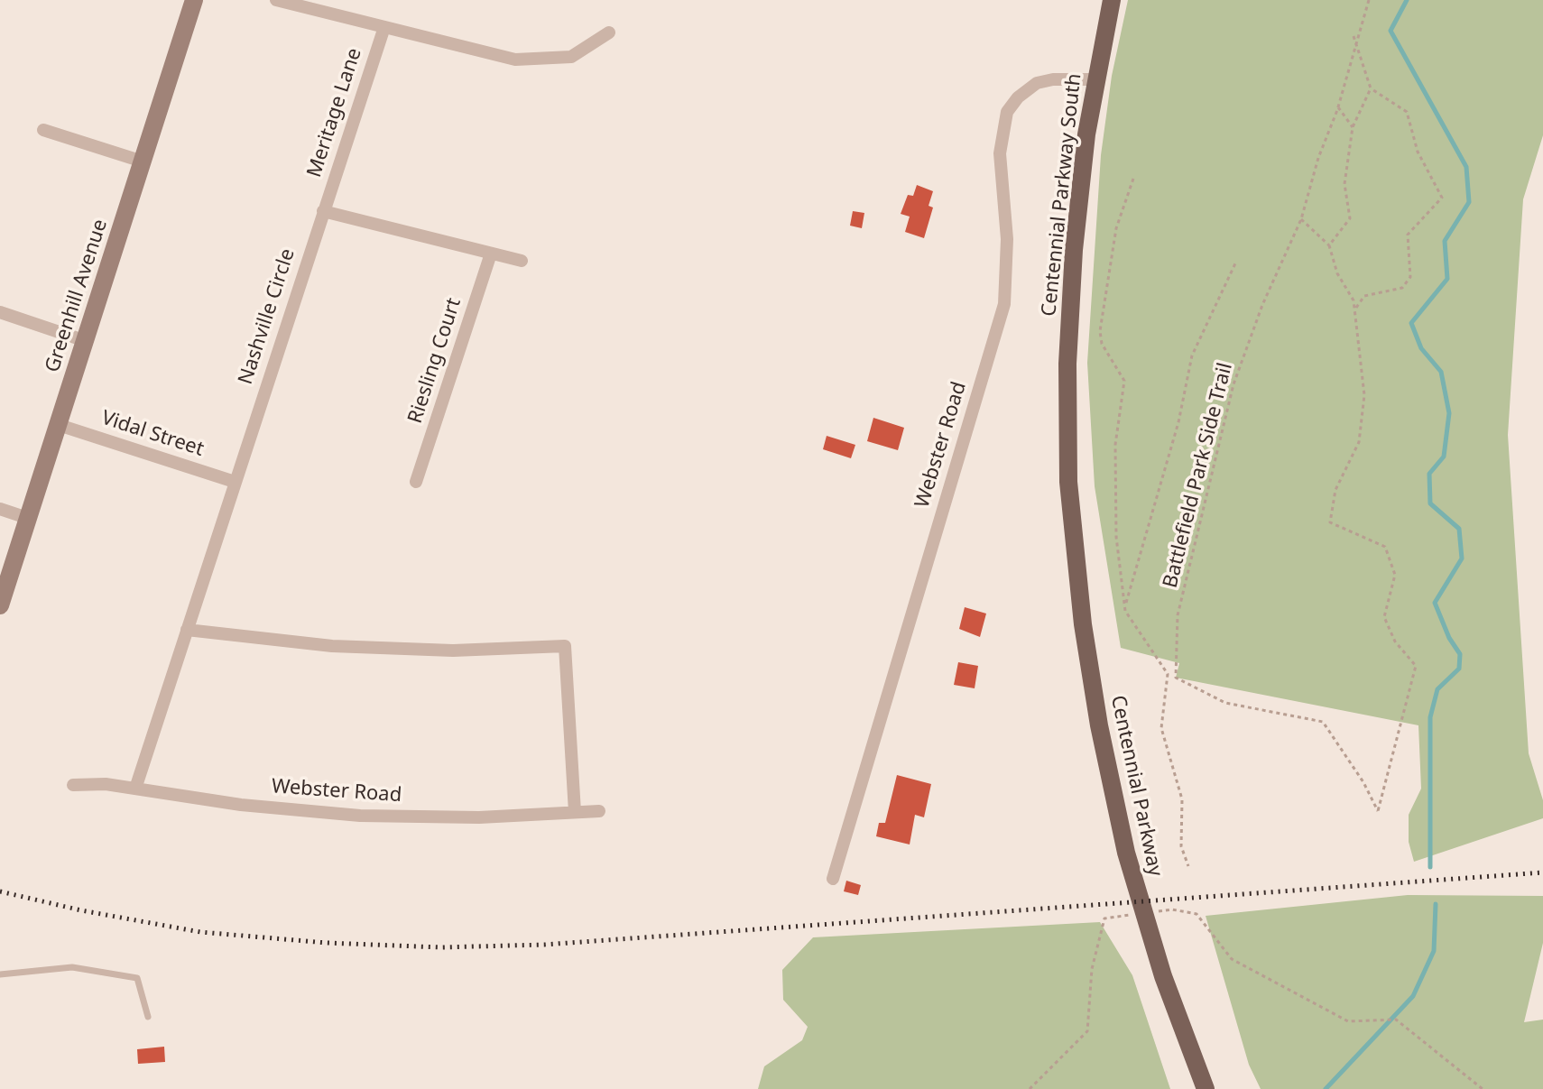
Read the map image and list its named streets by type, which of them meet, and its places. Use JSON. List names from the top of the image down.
{
  "streets": {
    "main road": ["Centennial Parkway South", "Centennial Parkway"],
    "street": [
      "Meritage Lane",
      "Greenhill Avenue",
      "Nashville Circle",
      "Riesling Court",
      "Vidal Street",
      "Webster Road"
    ],
    "path": ["Battlefield Park Side Trail"]
  },
  "crossings": [
    ["Meritage Lane", "Nashville Circle"],
    ["Centennial Parkway South", "Webster Road"],
    ["Centennial Parkway South", "Centennial Parkway"],
    ["Greenhill Avenue", "Vidal Street"],
    ["Nashville Circle", "Vidal Street"],
    ["Nashville Circle", "Webster Road"]
  ]
}
